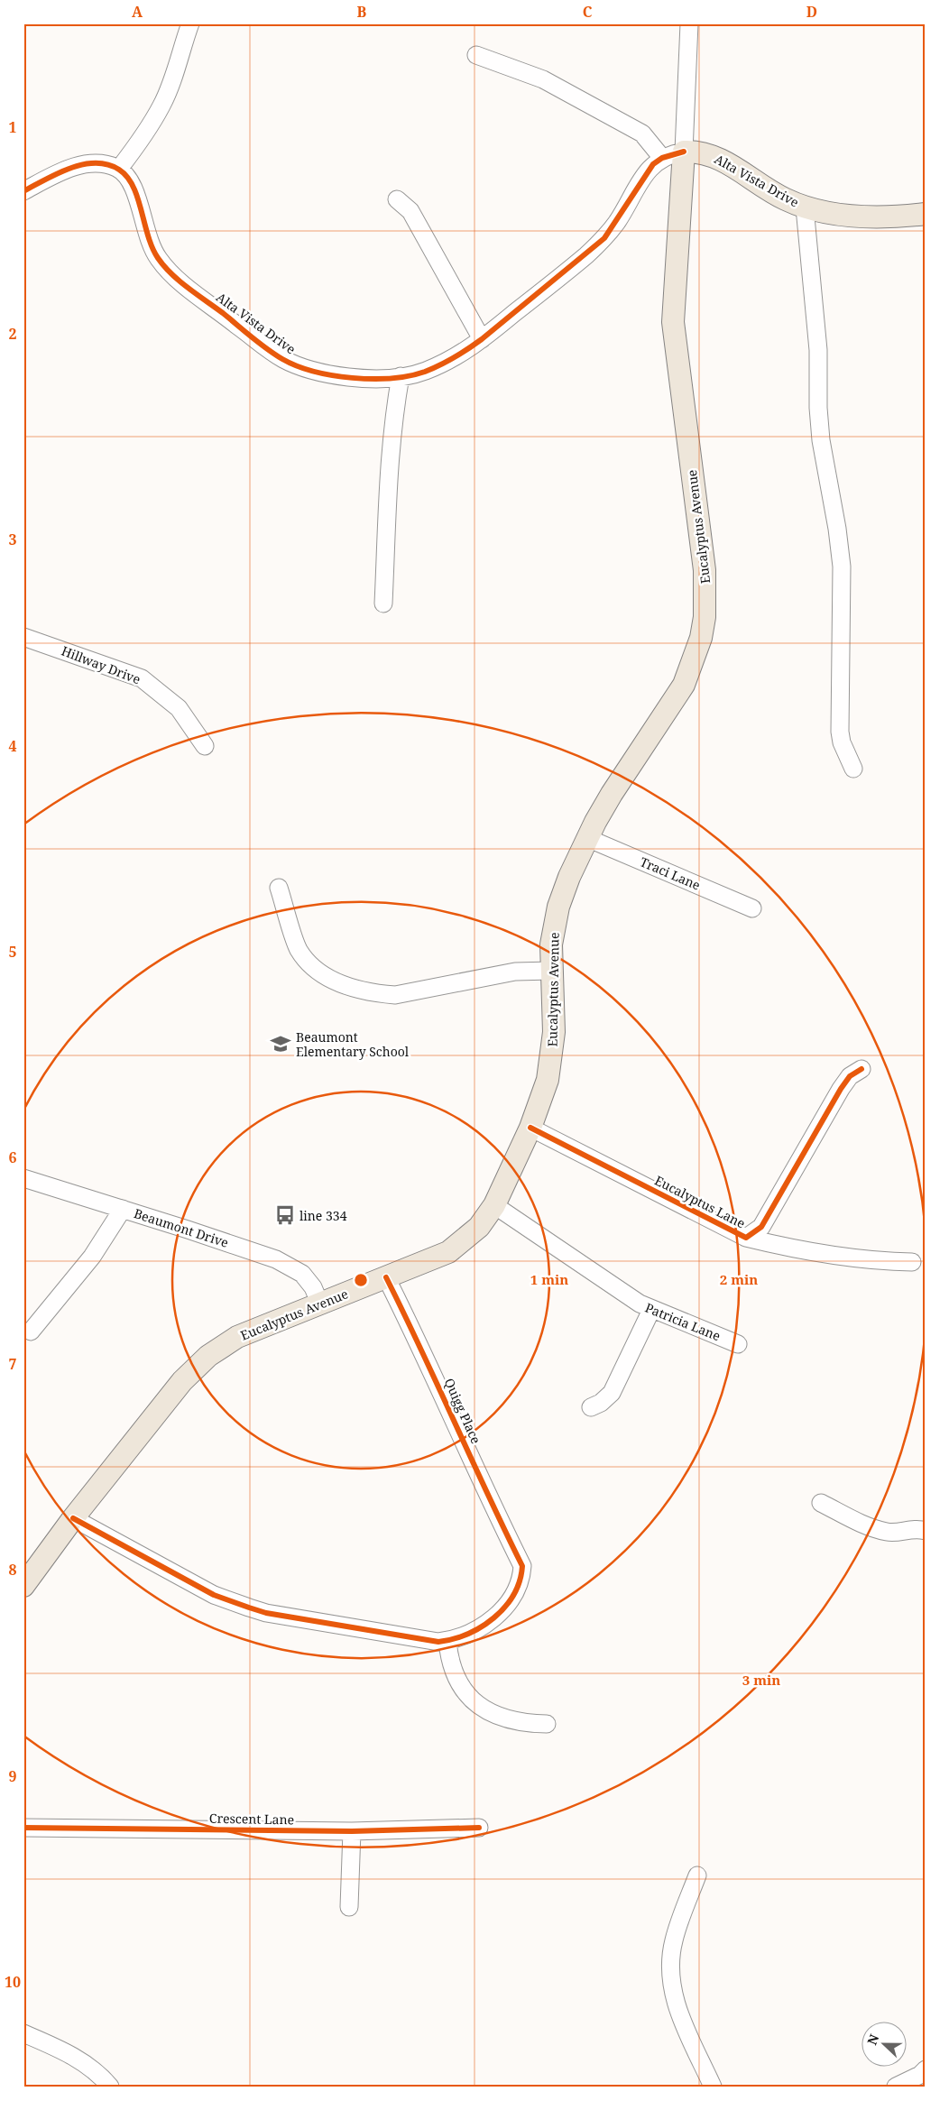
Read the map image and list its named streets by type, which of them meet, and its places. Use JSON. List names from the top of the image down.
{
  "streets": {
    "main road": ["Alta Vista Drive", "Eucalyptus Avenue"],
    "street": [
      "Hillway Drive",
      "Traci Lane",
      "Eucalyptus Lane",
      "Beaumont Drive",
      "Patricia Lane",
      "Quigg Place",
      "Crescent Lane"
    ]
  },
  "crossings": [
    ["Alta Vista Drive", "Eucalyptus Avenue"],
    ["Eucalyptus Avenue", "Traci Lane"],
    ["Eucalyptus Avenue", "Eucalyptus Lane"],
    ["Eucalyptus Avenue", "Beaumont Drive"],
    ["Eucalyptus Avenue", "Patricia Lane"],
    ["Eucalyptus Avenue", "Quigg Place"]
  ],
  "places": {
    "school or university": ["Beaumont Elementary School"],
    "bus stop": ["line 334"]
  },
  "north": "left",
  "grid": {
    "columns": [
      "A",
      "B",
      "C",
      "D"
    ],
    "rows": [
      "1",
      "2",
      "3",
      "4",
      "5",
      "6",
      "7",
      "8",
      "9",
      "10"
    ]
  },
  "rings": ["1 min", "2 min", "3 min"]
}
